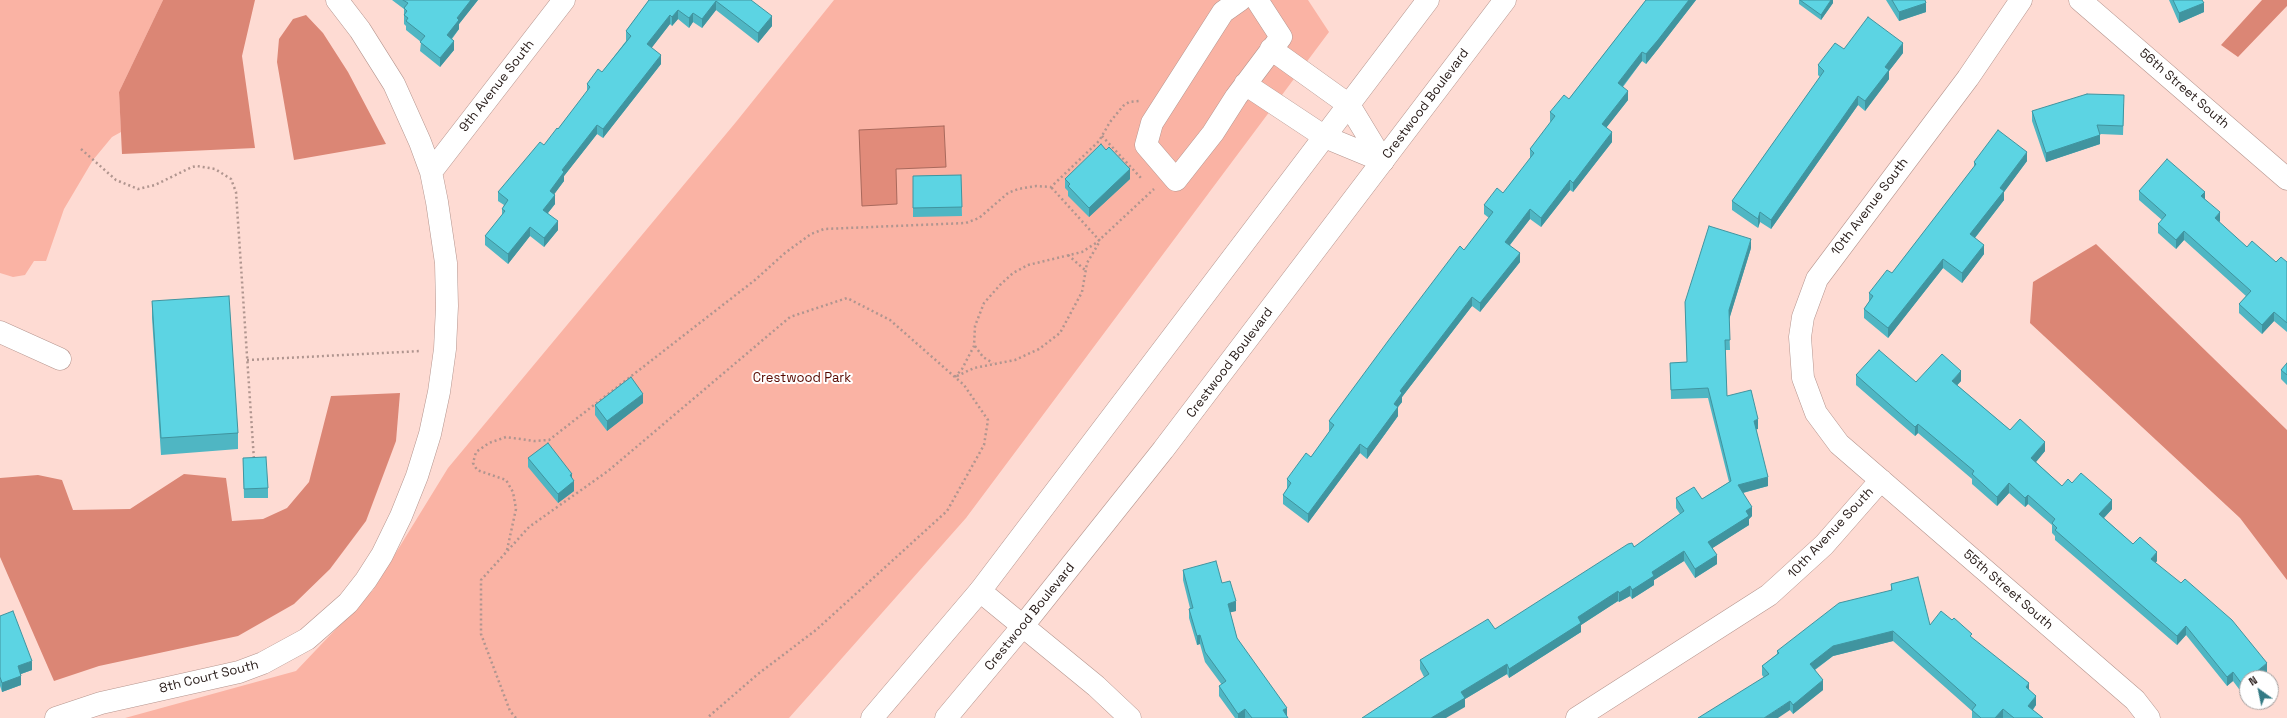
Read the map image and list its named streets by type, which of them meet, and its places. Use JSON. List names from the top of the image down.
{
  "streets": {
    "street": [
      "9th Avenue South",
      "56th Street South",
      "Crestwood Boulevard",
      "10th Avenue South",
      "55th Street South",
      "8th Court South"
    ]
  },
  "crossings": [
    ["9th Avenue South", "8th Court South"],
    ["10th Avenue South", "55th Street South"]
  ],
  "parks": ["Crestwood Park"],
  "north": "top left"
}
